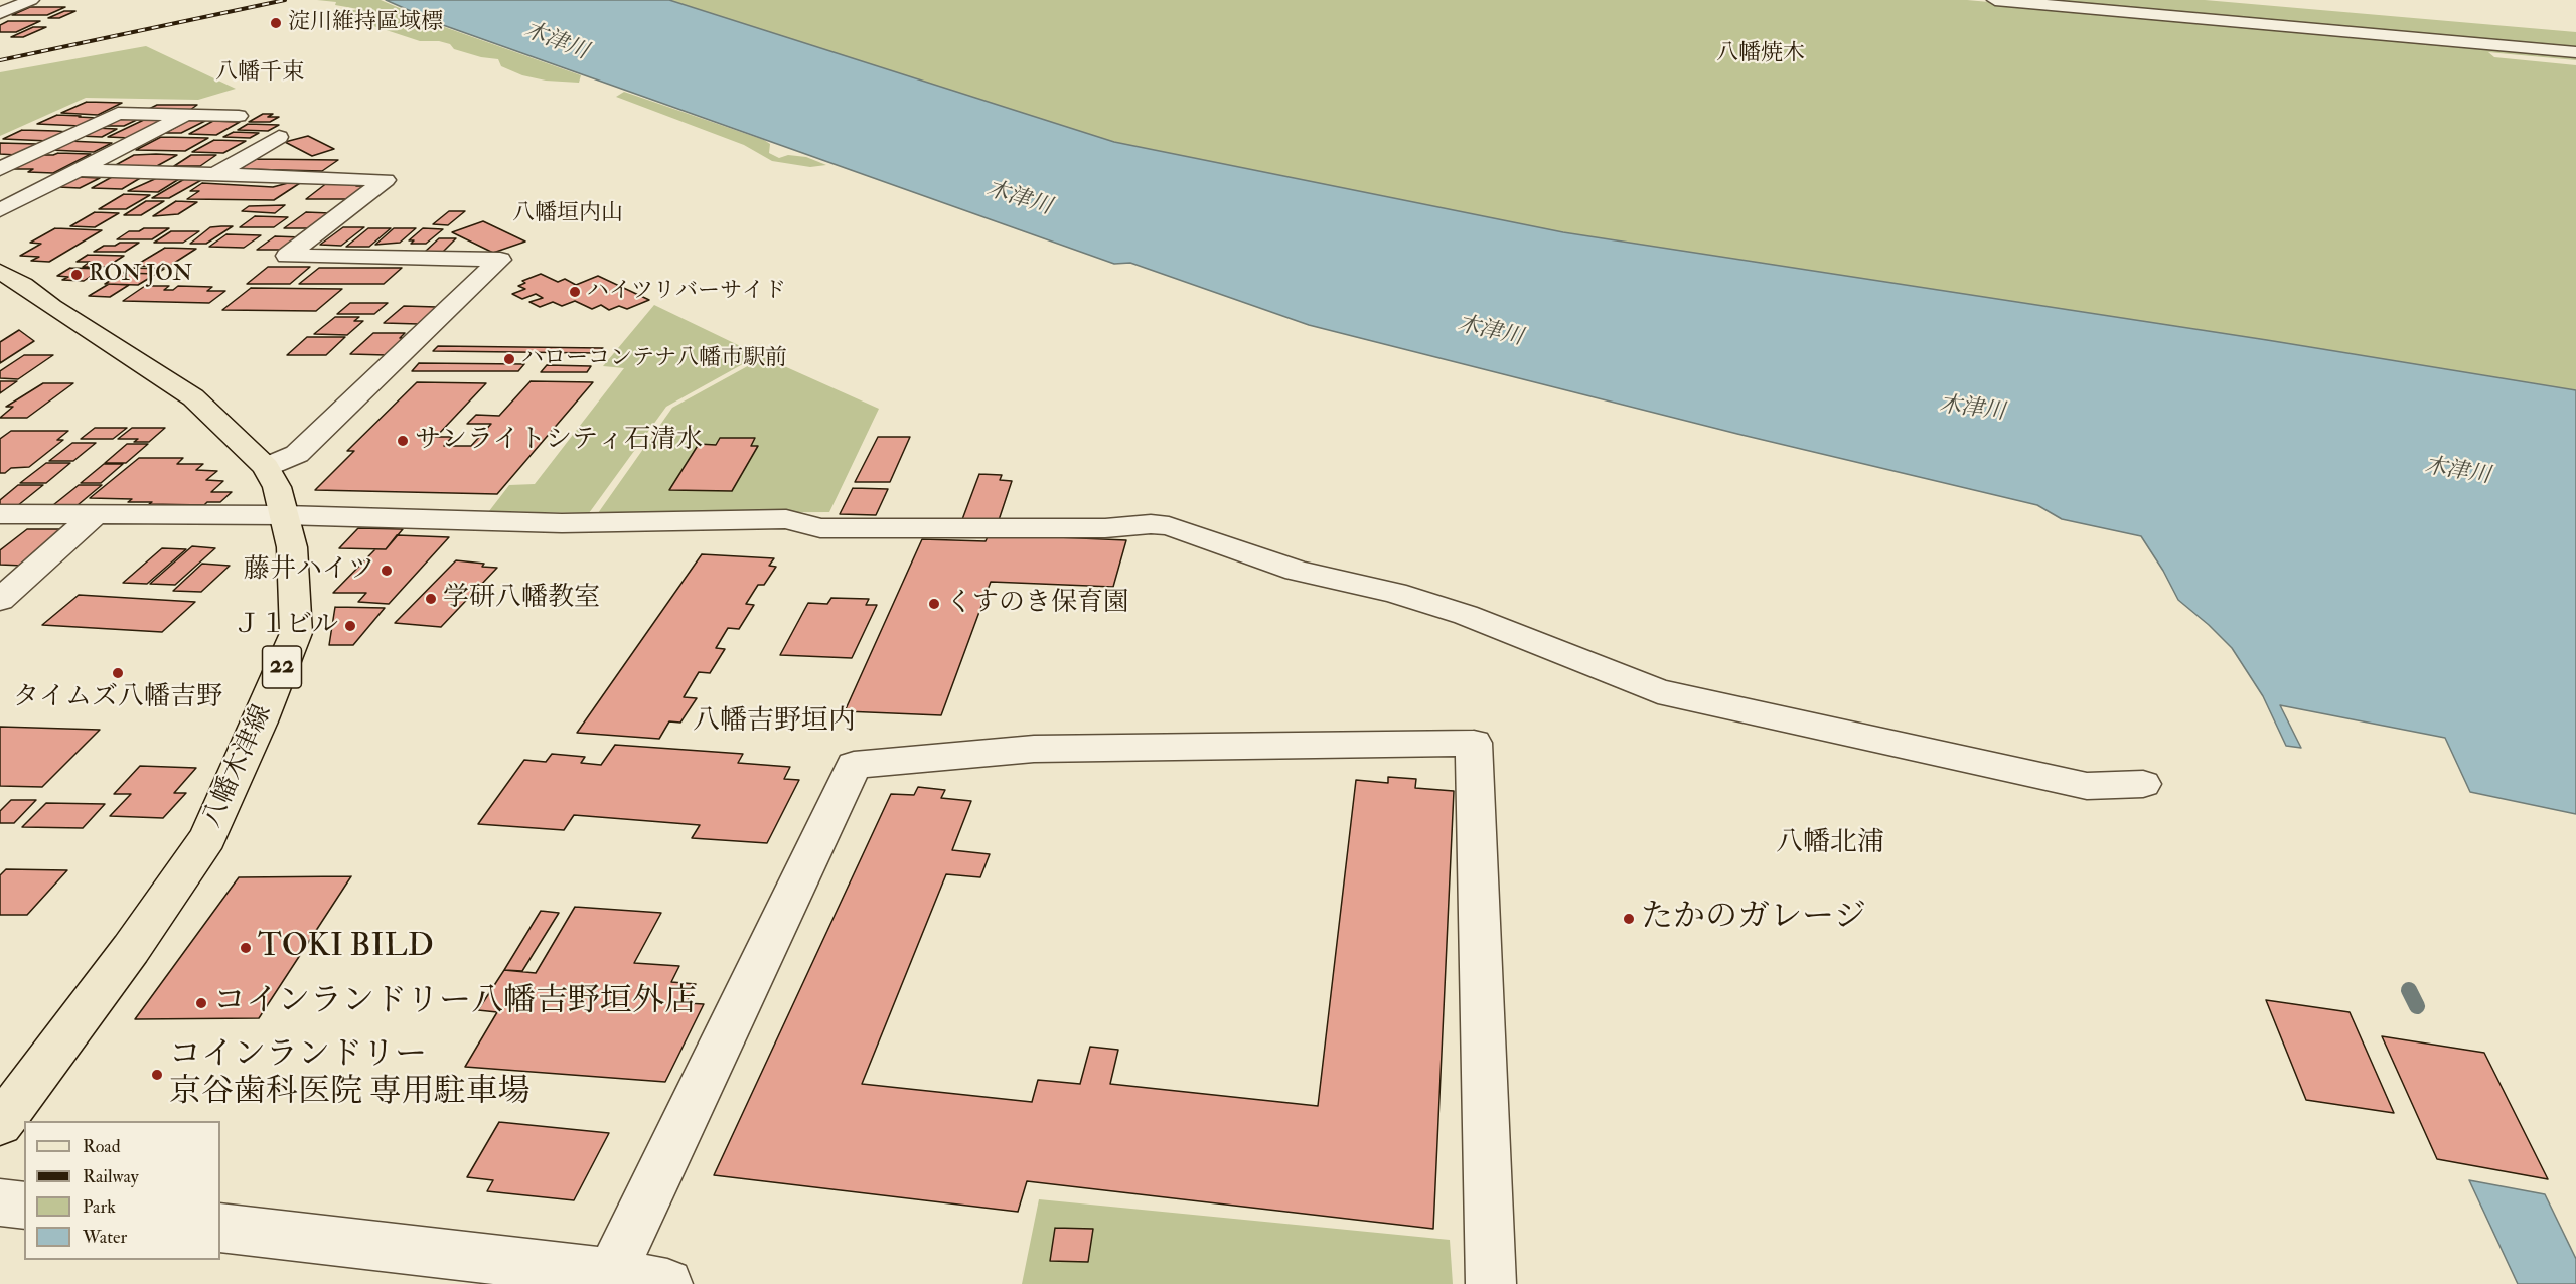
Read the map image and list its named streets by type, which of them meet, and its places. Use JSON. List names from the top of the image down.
{
  "streets": {
    "main road": ["22", "八幡木津線"]
  },
  "districts": [
    "八幡焼木",
    "八幡千束",
    "八幡垣内山",
    "八幡吉野垣内",
    "八幡北浦"
  ],
  "water": ["木津川"],
  "places": [
    "淀川維持區域標",
    "RON JON",
    "ハイツリバーサイド",
    "ハローコンテナ八幡市駅前",
    "サンライトシティ石清水",
    "藤井ハイツ",
    "学研八幡教室",
    "くすのき保育園",
    "Ｊ１ビル",
    "タイムズ八幡吉野",
    "たかのガレージ",
    "TOKI BILD",
    "コインランドリー八幡吉野垣外店",
    "コインランドリー 京谷歯科医院 専用駐車場"
  ],
  "legend": [
    "Road",
    "Railway",
    "Park",
    "Water"
  ]
}
